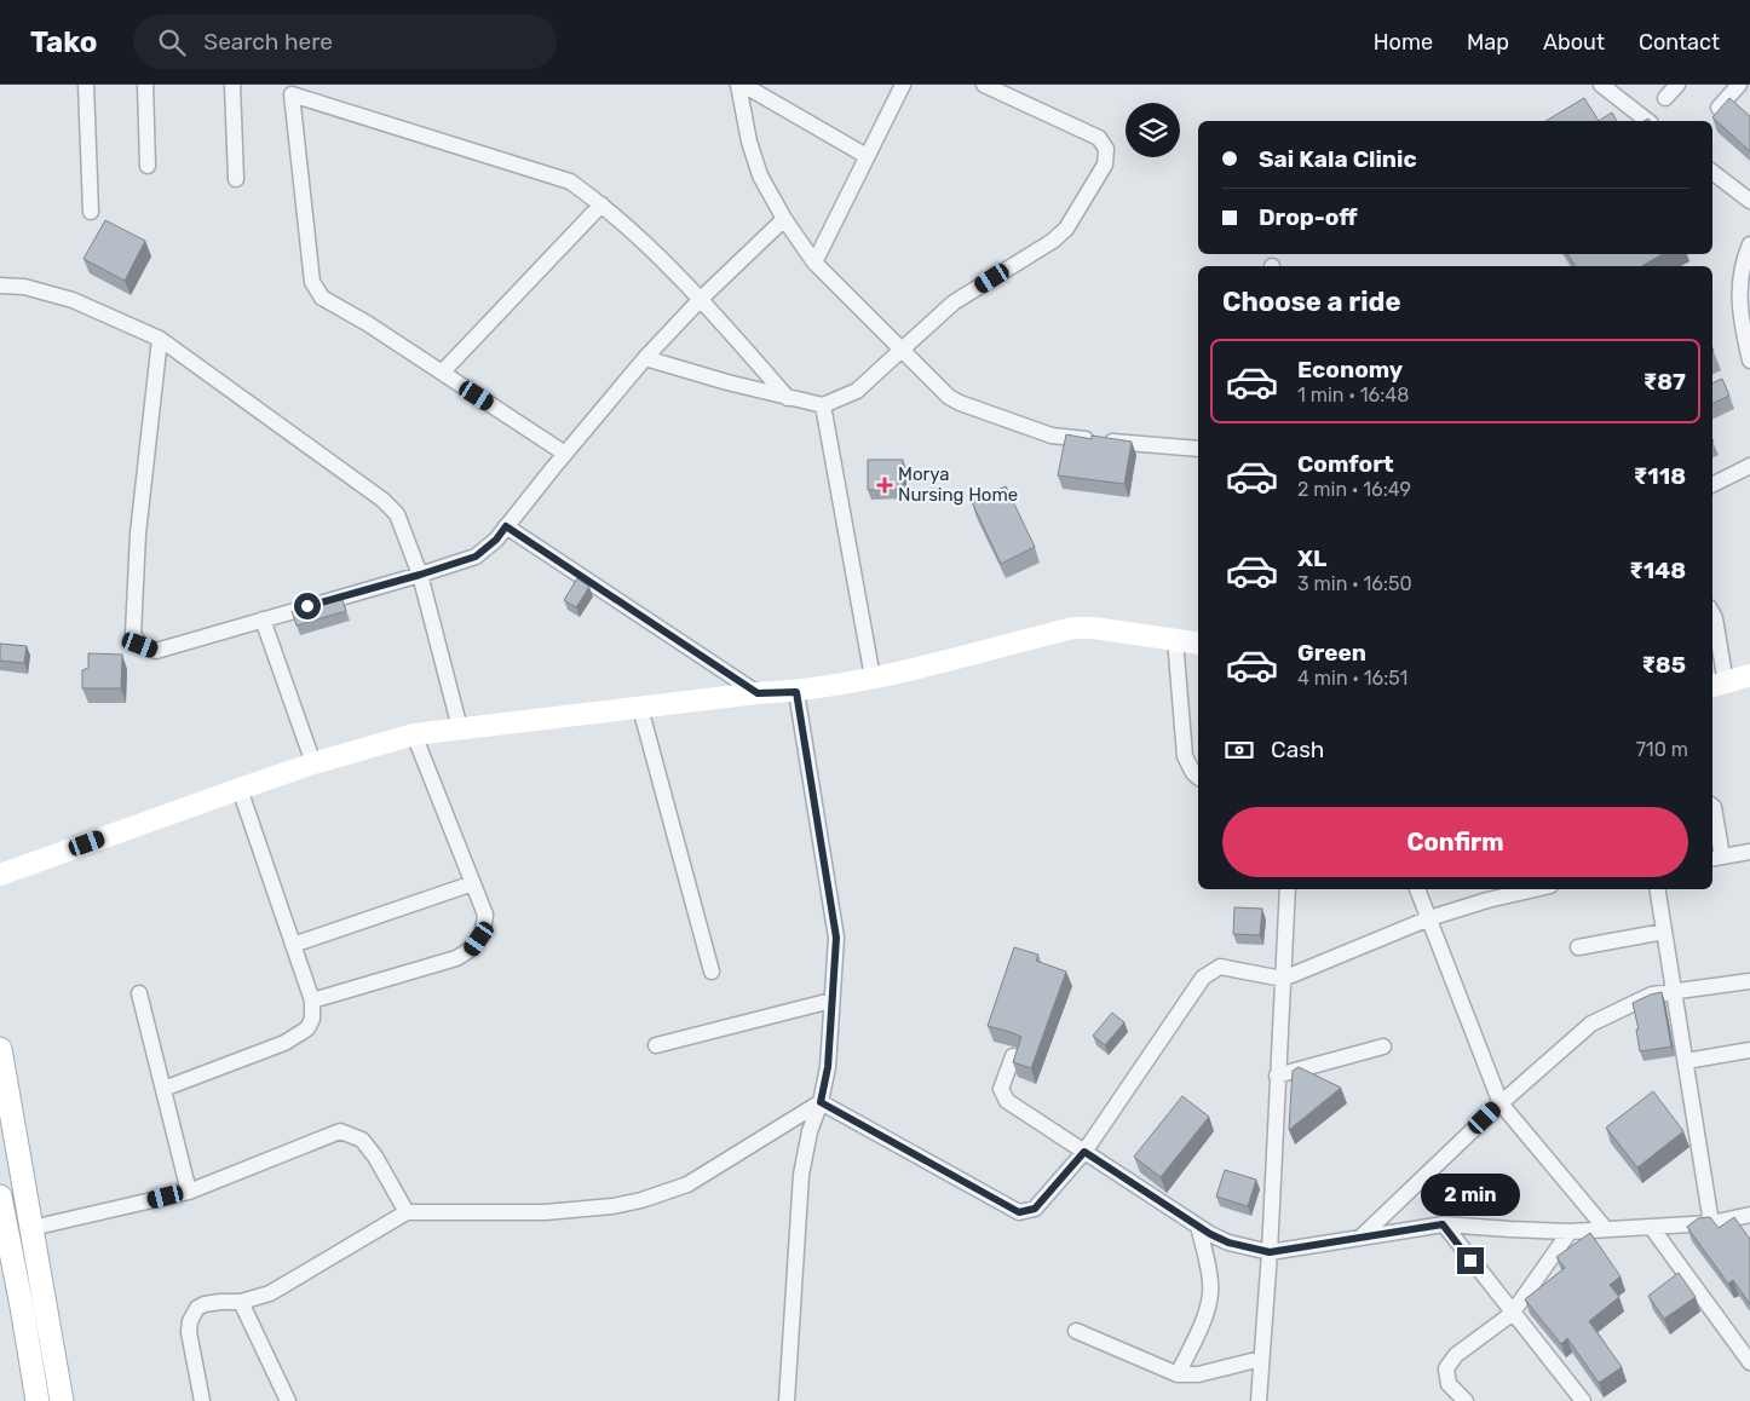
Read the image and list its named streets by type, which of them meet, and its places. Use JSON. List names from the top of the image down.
{
  "places": {
    "health": ["Morya Nursing Home"]
  },
  "page": {
    "header": "Tako",
    "search": "Search here",
    "nav": [
      "Home",
      "Map",
      "About",
      "Contact"
    ],
    "banner": ["Sai Kala Clinic", "Drop-off"],
    "heading": "Choose a ride",
    "list": [
      {
        "name": "Economy",
        "note": "1 min · 16:48",
        "value": "₹87"
      },
      {
        "name": "Comfort",
        "note": "2 min · 16:49",
        "value": "₹118"
      },
      {
        "name": "XL",
        "note": "3 min · 16:50",
        "value": "₹148"
      },
      {
        "name": "Green",
        "note": "4 min · 16:51",
        "value": "₹85"
      }
    ],
    "pay": ["Cash", "710 m"],
    "buttons": "Confirm",
    "bubble": "2 min"
  }
}
